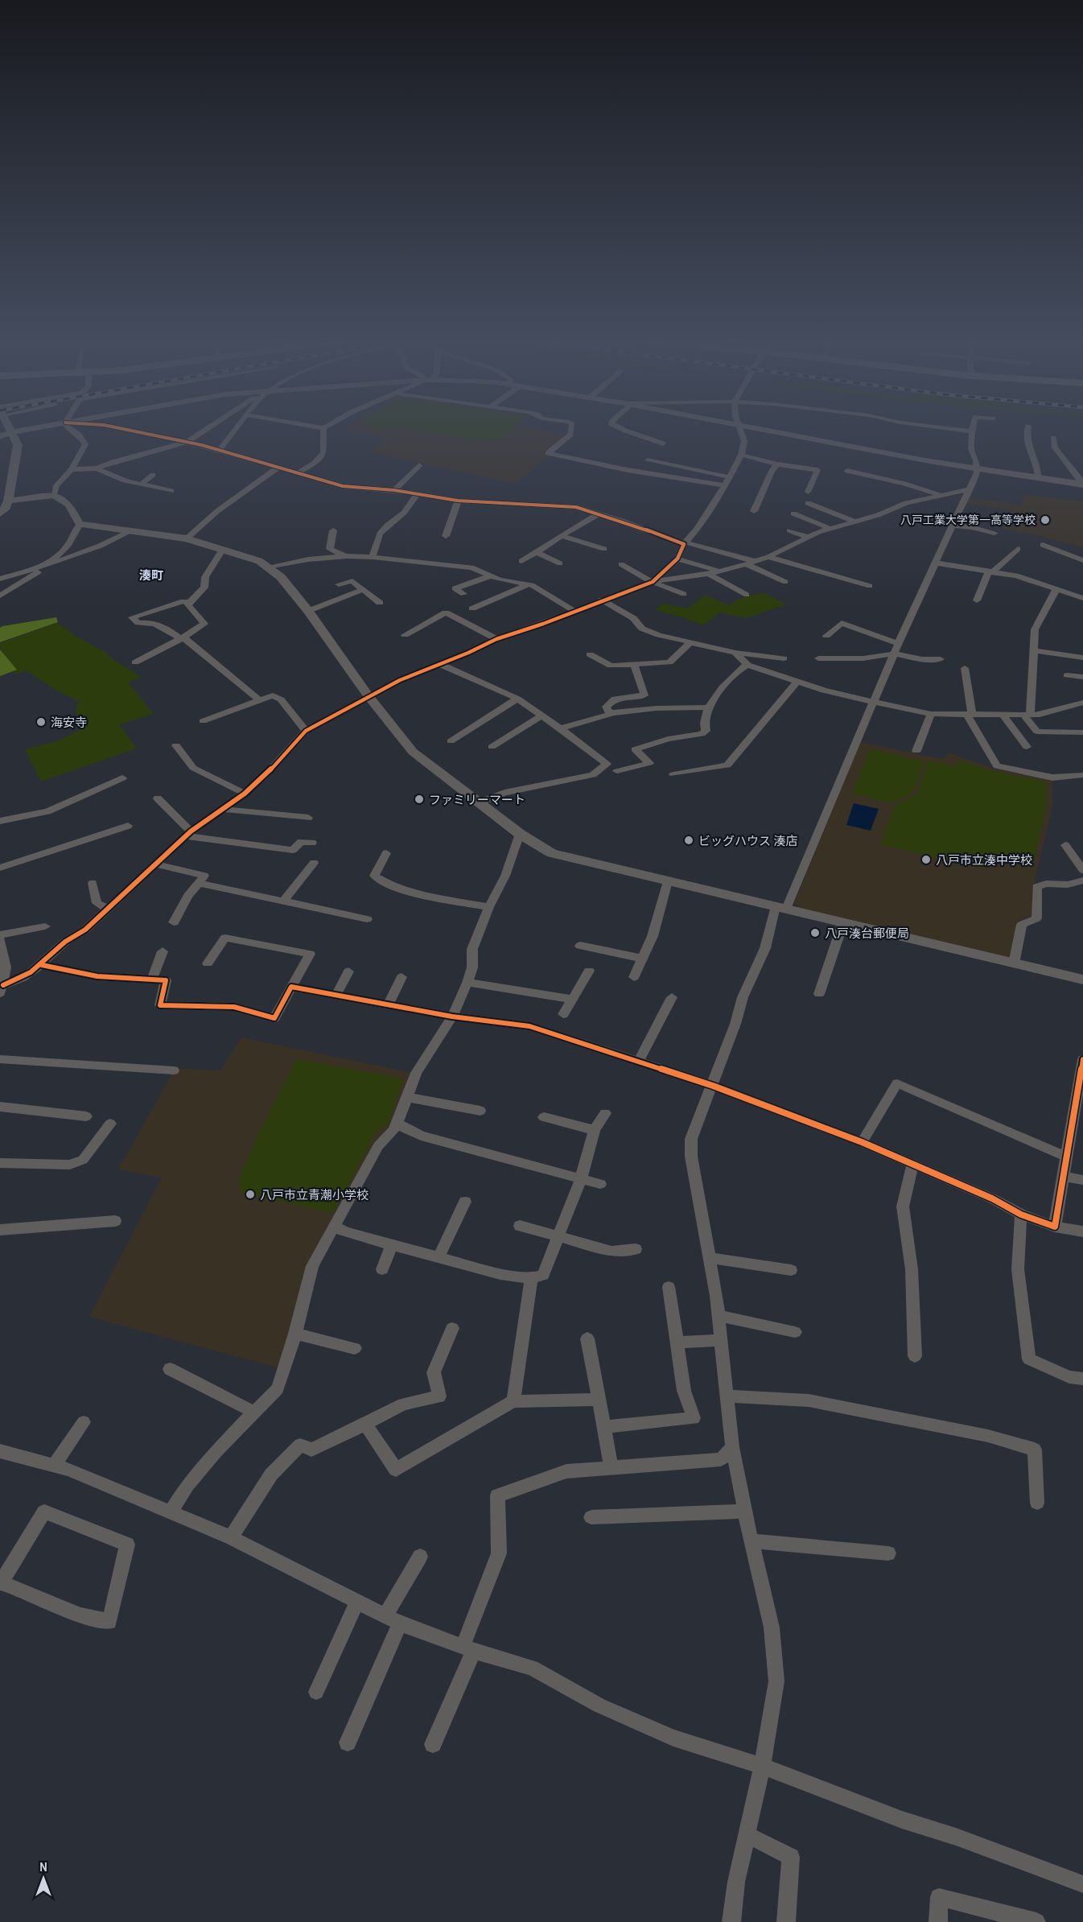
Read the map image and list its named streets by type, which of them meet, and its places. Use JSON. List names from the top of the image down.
{
  "districts": ["湊町"],
  "places": [
    "八戸工業大学第一高等学校",
    "海安寺",
    "ファミリーマート",
    "ビッグハウス 湊店",
    "八戸市立湊中学校",
    "八戸湊台郵便局",
    "八戸市立青潮小学校"
  ],
  "north": "top"
}
